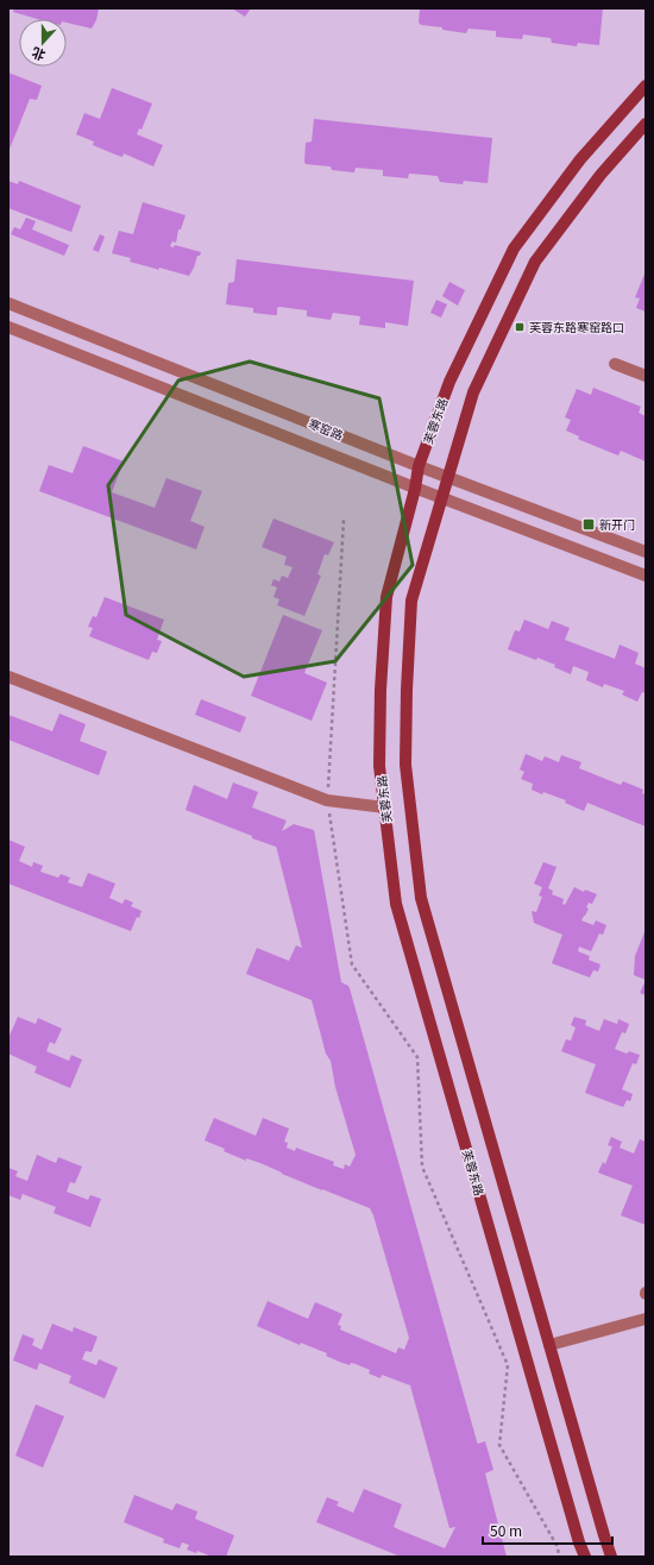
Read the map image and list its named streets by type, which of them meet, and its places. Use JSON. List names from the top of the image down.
{
  "streets": {
    "main road": ["芙蓉东路"],
    "street": ["寒窑路"]
  },
  "crossings": [
    ["芙蓉东路", "寒窑路"]
  ],
  "places": {
    "transit": ["芙蓉东路寒窑路口", "新开门"]
  },
  "scale_bar": "50 m",
  "north": "bottom"
}
